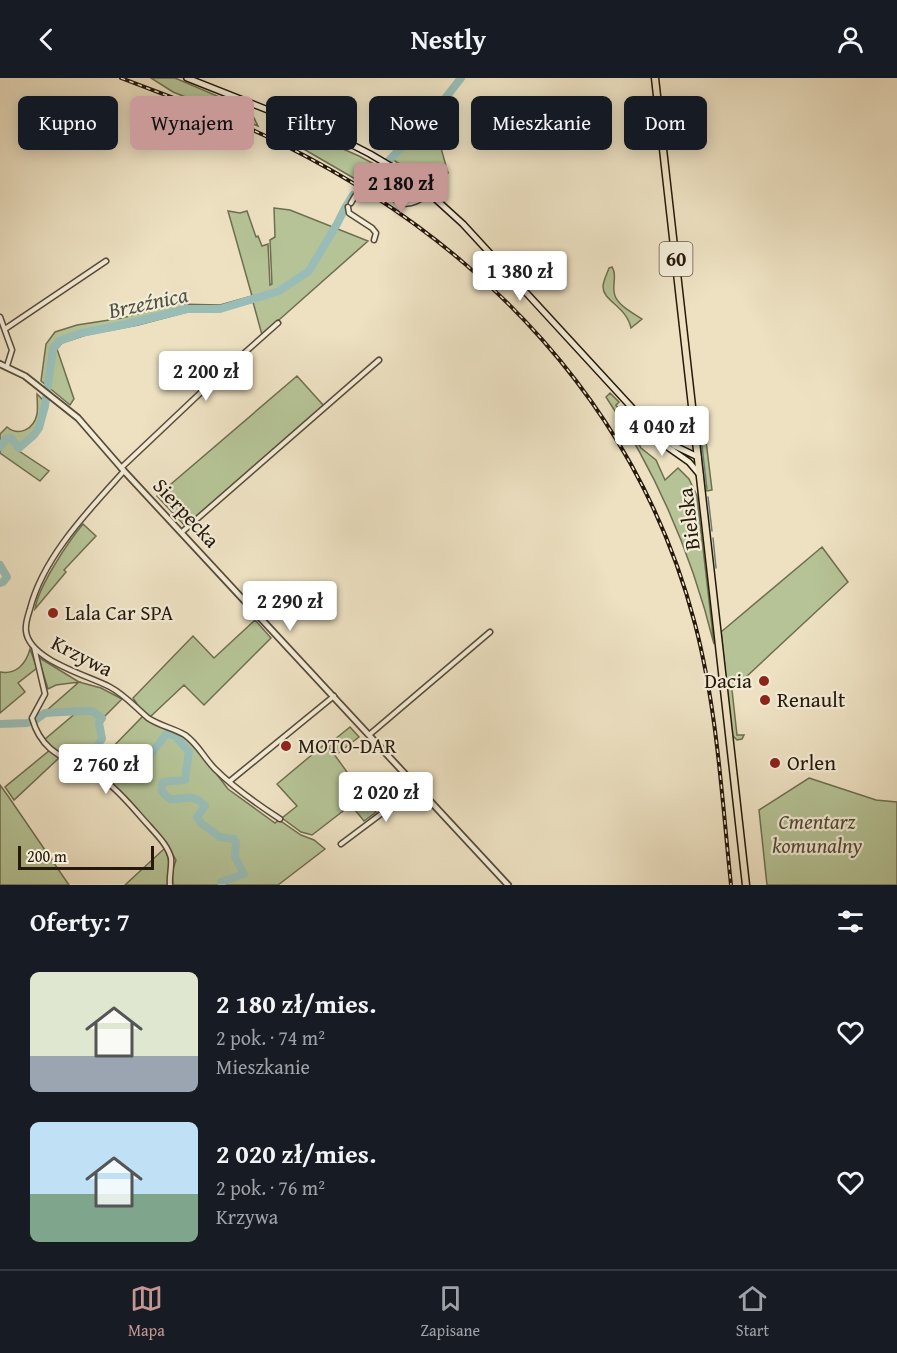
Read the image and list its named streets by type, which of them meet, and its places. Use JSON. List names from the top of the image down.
{
  "streets": {
    "main road": ["60", "Bielska"],
    "street": ["Sierpecka", "Krzywa"]
  },
  "crossings": [
    ["Sierpecka", "Krzywa"]
  ],
  "water": ["Brzeźnica"],
  "parks": ["Cmentarz komunalny"],
  "places": [
    "Lala Car SPA",
    "Dacia",
    "Renault",
    "MOTO-DAR",
    "Orlen"
  ],
  "scale_bar": "200 m",
  "page": {
    "header": "Nestly",
    "chip": [
      "Kupno",
      "Wynajem",
      "Filtry",
      "Nowe",
      "Mieszkanie",
      "Dom"
    ],
    "price": [
      "2 180 zł",
      "1 380 zł",
      "2 200 zł",
      "4 040 zł",
      "2 290 zł",
      "2 760 zł",
      "2 020 zł"
    ],
    "scale": "200 m",
    "heading": "Oferty: 7",
    "list": [
      {
        "name": "2 180 zł/mies.",
        "note": "2 pok. · 74 m² · Mieszkanie"
      },
      {
        "name": "2 020 zł/mies.",
        "note": "2 pok. · 76 m² · Krzywa"
      }
    ],
    "tabs": ["Mapa", "Zapisane", "Start"]
  }
}
